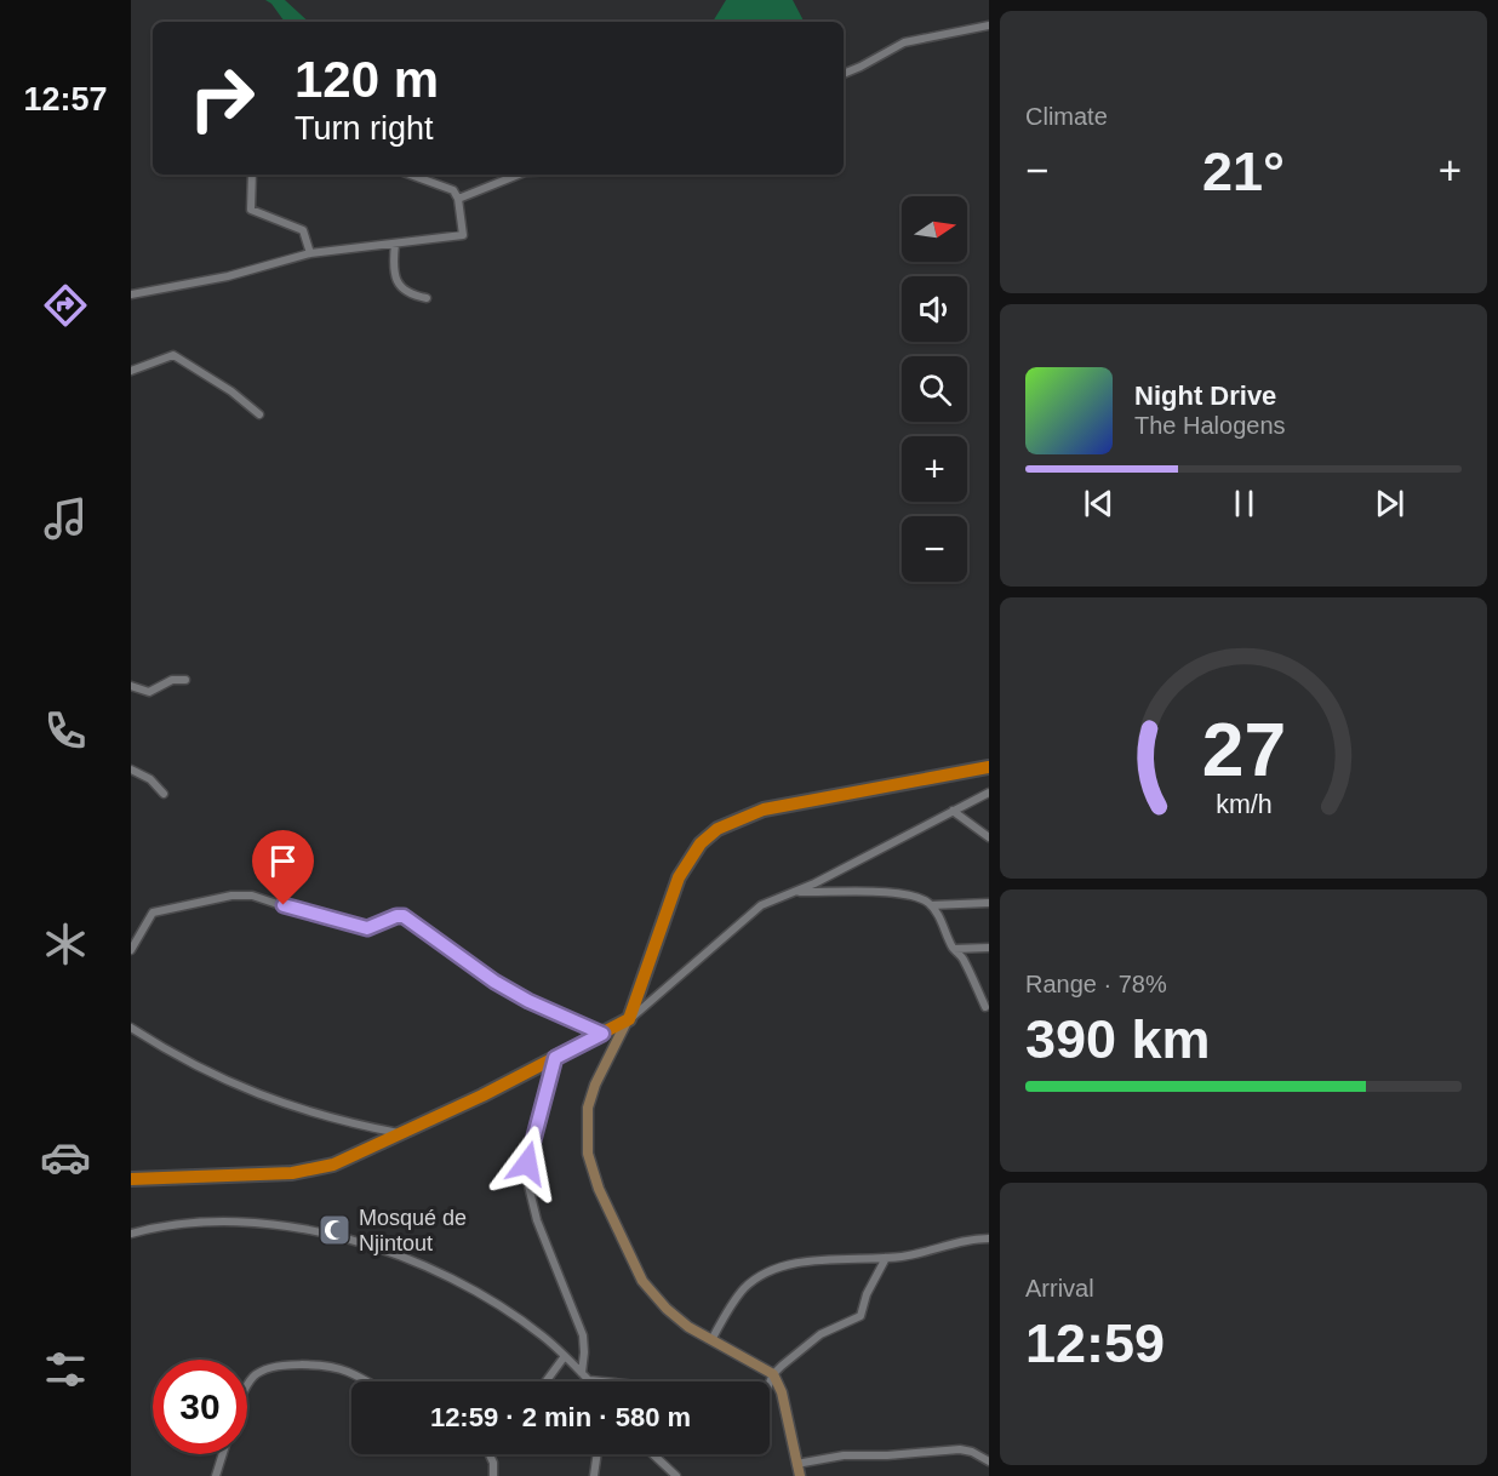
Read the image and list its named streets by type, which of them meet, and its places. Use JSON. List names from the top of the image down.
{
  "places": {
    "mosque": ["Mosqué de Njintout"]
  },
  "north": "right",
  "page": {
    "tabs": "12:57",
    "tile": [
      "Climate",
      ["Range · 78%", "390 km"],
      ["Arrival", "12:59"]
    ],
    "turn": ["120 m", "Turn right"],
    "heat": ["−", "21°", "+"],
    "map_buttons": ["+", "−"],
    "song": ["Night Drive", "The Halogens"],
    "limit": "30",
    "trip": "12:59 · 2 min · 580 m",
    "gauge": ["27", "km/h"]
  }
}
